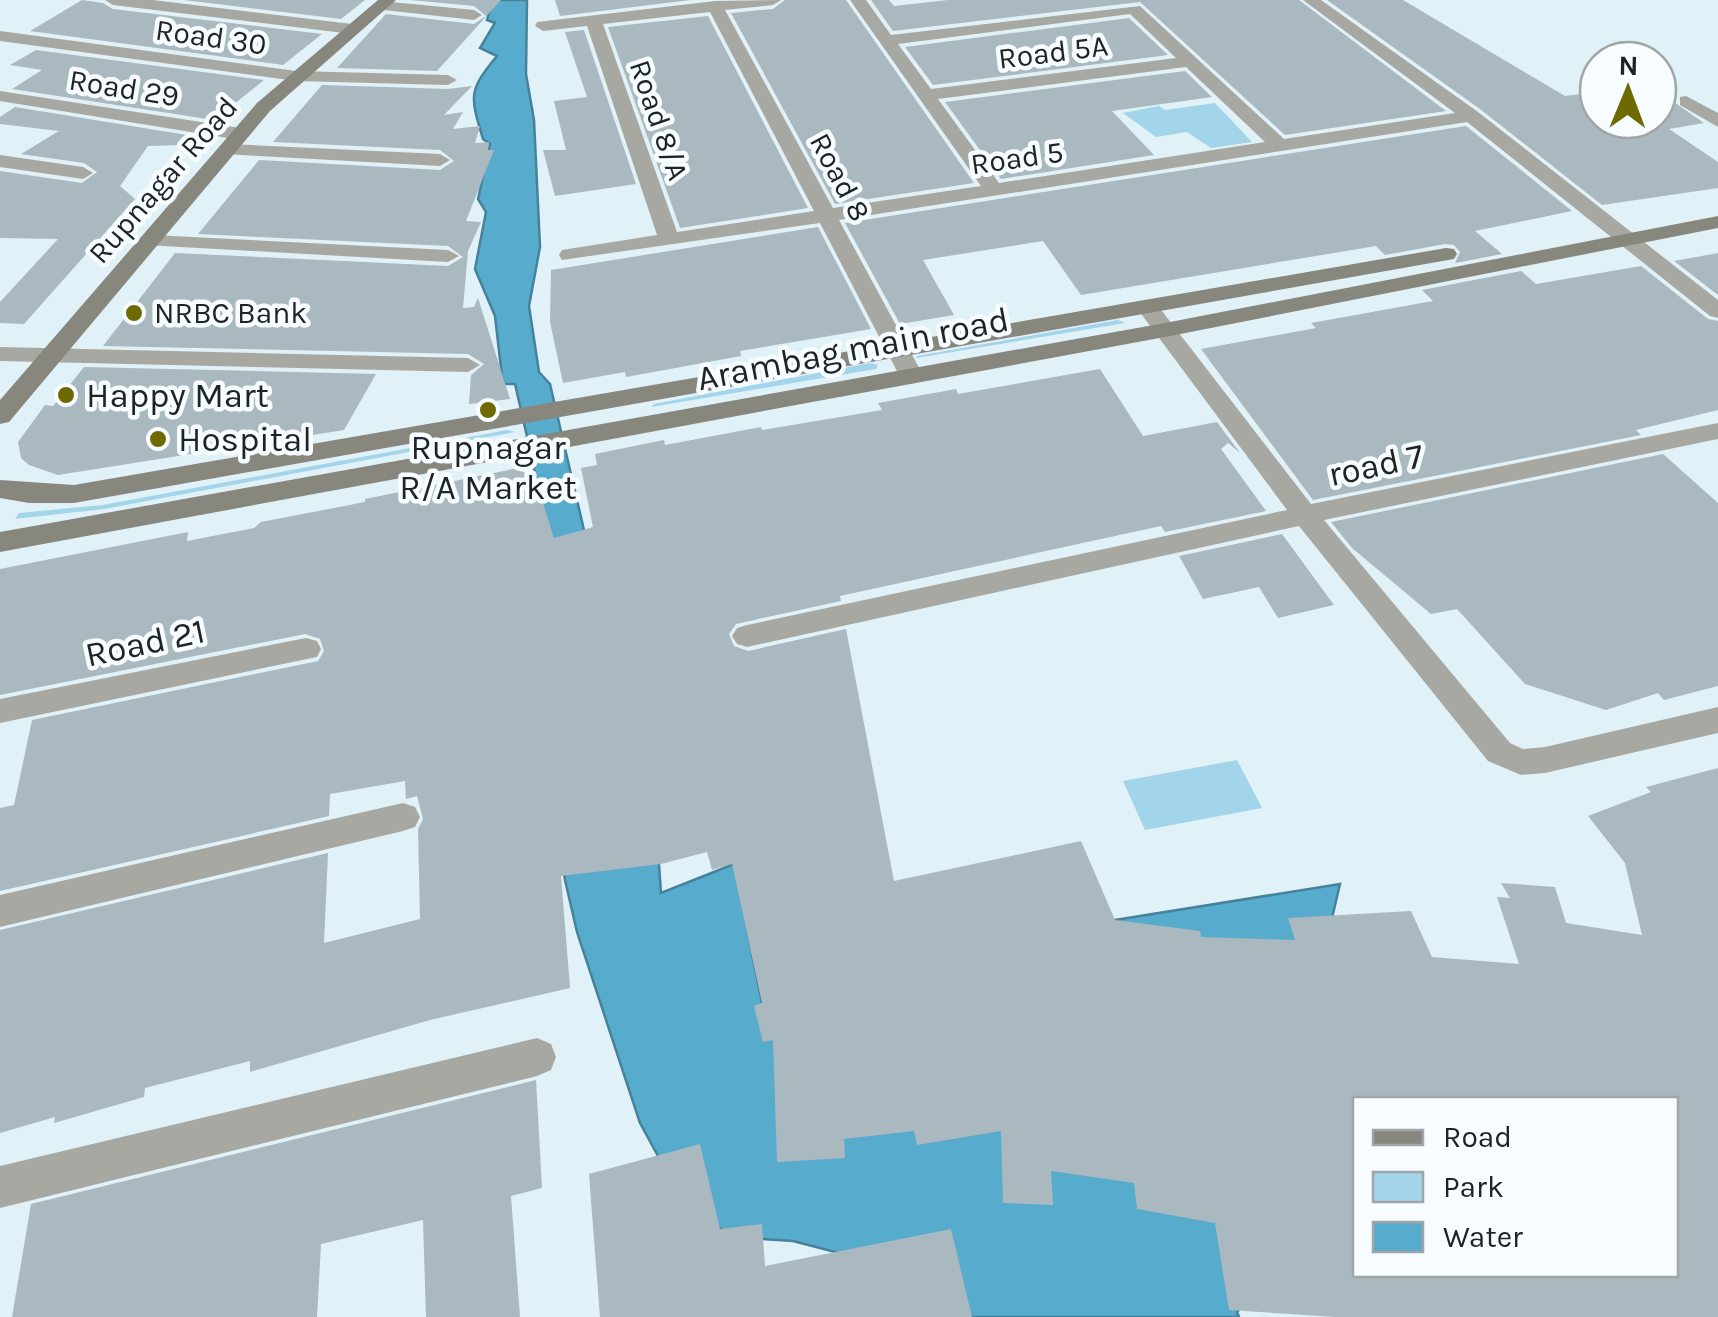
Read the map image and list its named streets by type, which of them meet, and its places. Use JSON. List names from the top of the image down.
{
  "streets": {
    "street": [
      "Road 30",
      "Road 5A",
      "Road 29",
      "Road 8/A",
      "Road 5",
      "Road 8",
      "Rupnagar Road",
      "Arambag main road",
      "road 7",
      "Road 21"
    ]
  },
  "crossings": [
    ["Road 30", "Rupnagar Road"],
    ["Road 29", "Rupnagar Road"],
    ["Road 8/A", "Road 5"],
    ["Road 5", "Road 8"],
    ["Road 8", "Arambag main road"],
    ["Arambag main road", "road 7"]
  ],
  "places": [
    "NRBC Bank",
    "Happy Mart",
    "Rupnagar R/A Market",
    "Hospital"
  ],
  "legend": ["Road", "Park", "Water"],
  "north": "top"
}
